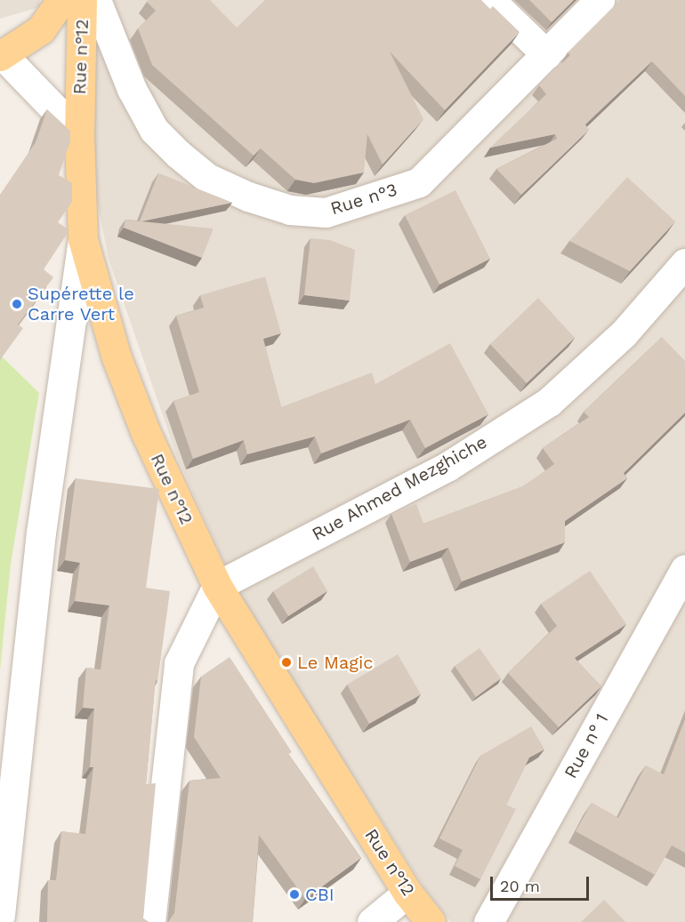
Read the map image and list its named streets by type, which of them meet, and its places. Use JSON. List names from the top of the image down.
{
  "streets": {
    "main road": ["Rue n°12"],
    "street": ["Rue n°3", "Rue Ahmed Mezghiche", "Rue n° 1"]
  },
  "crossings": [
    ["Rue n°12", "Rue Ahmed Mezghiche"]
  ],
  "places": ["Supérette le Carre Vert", "Le Magic", "CBI"],
  "scale_bar": "20 m"
}
